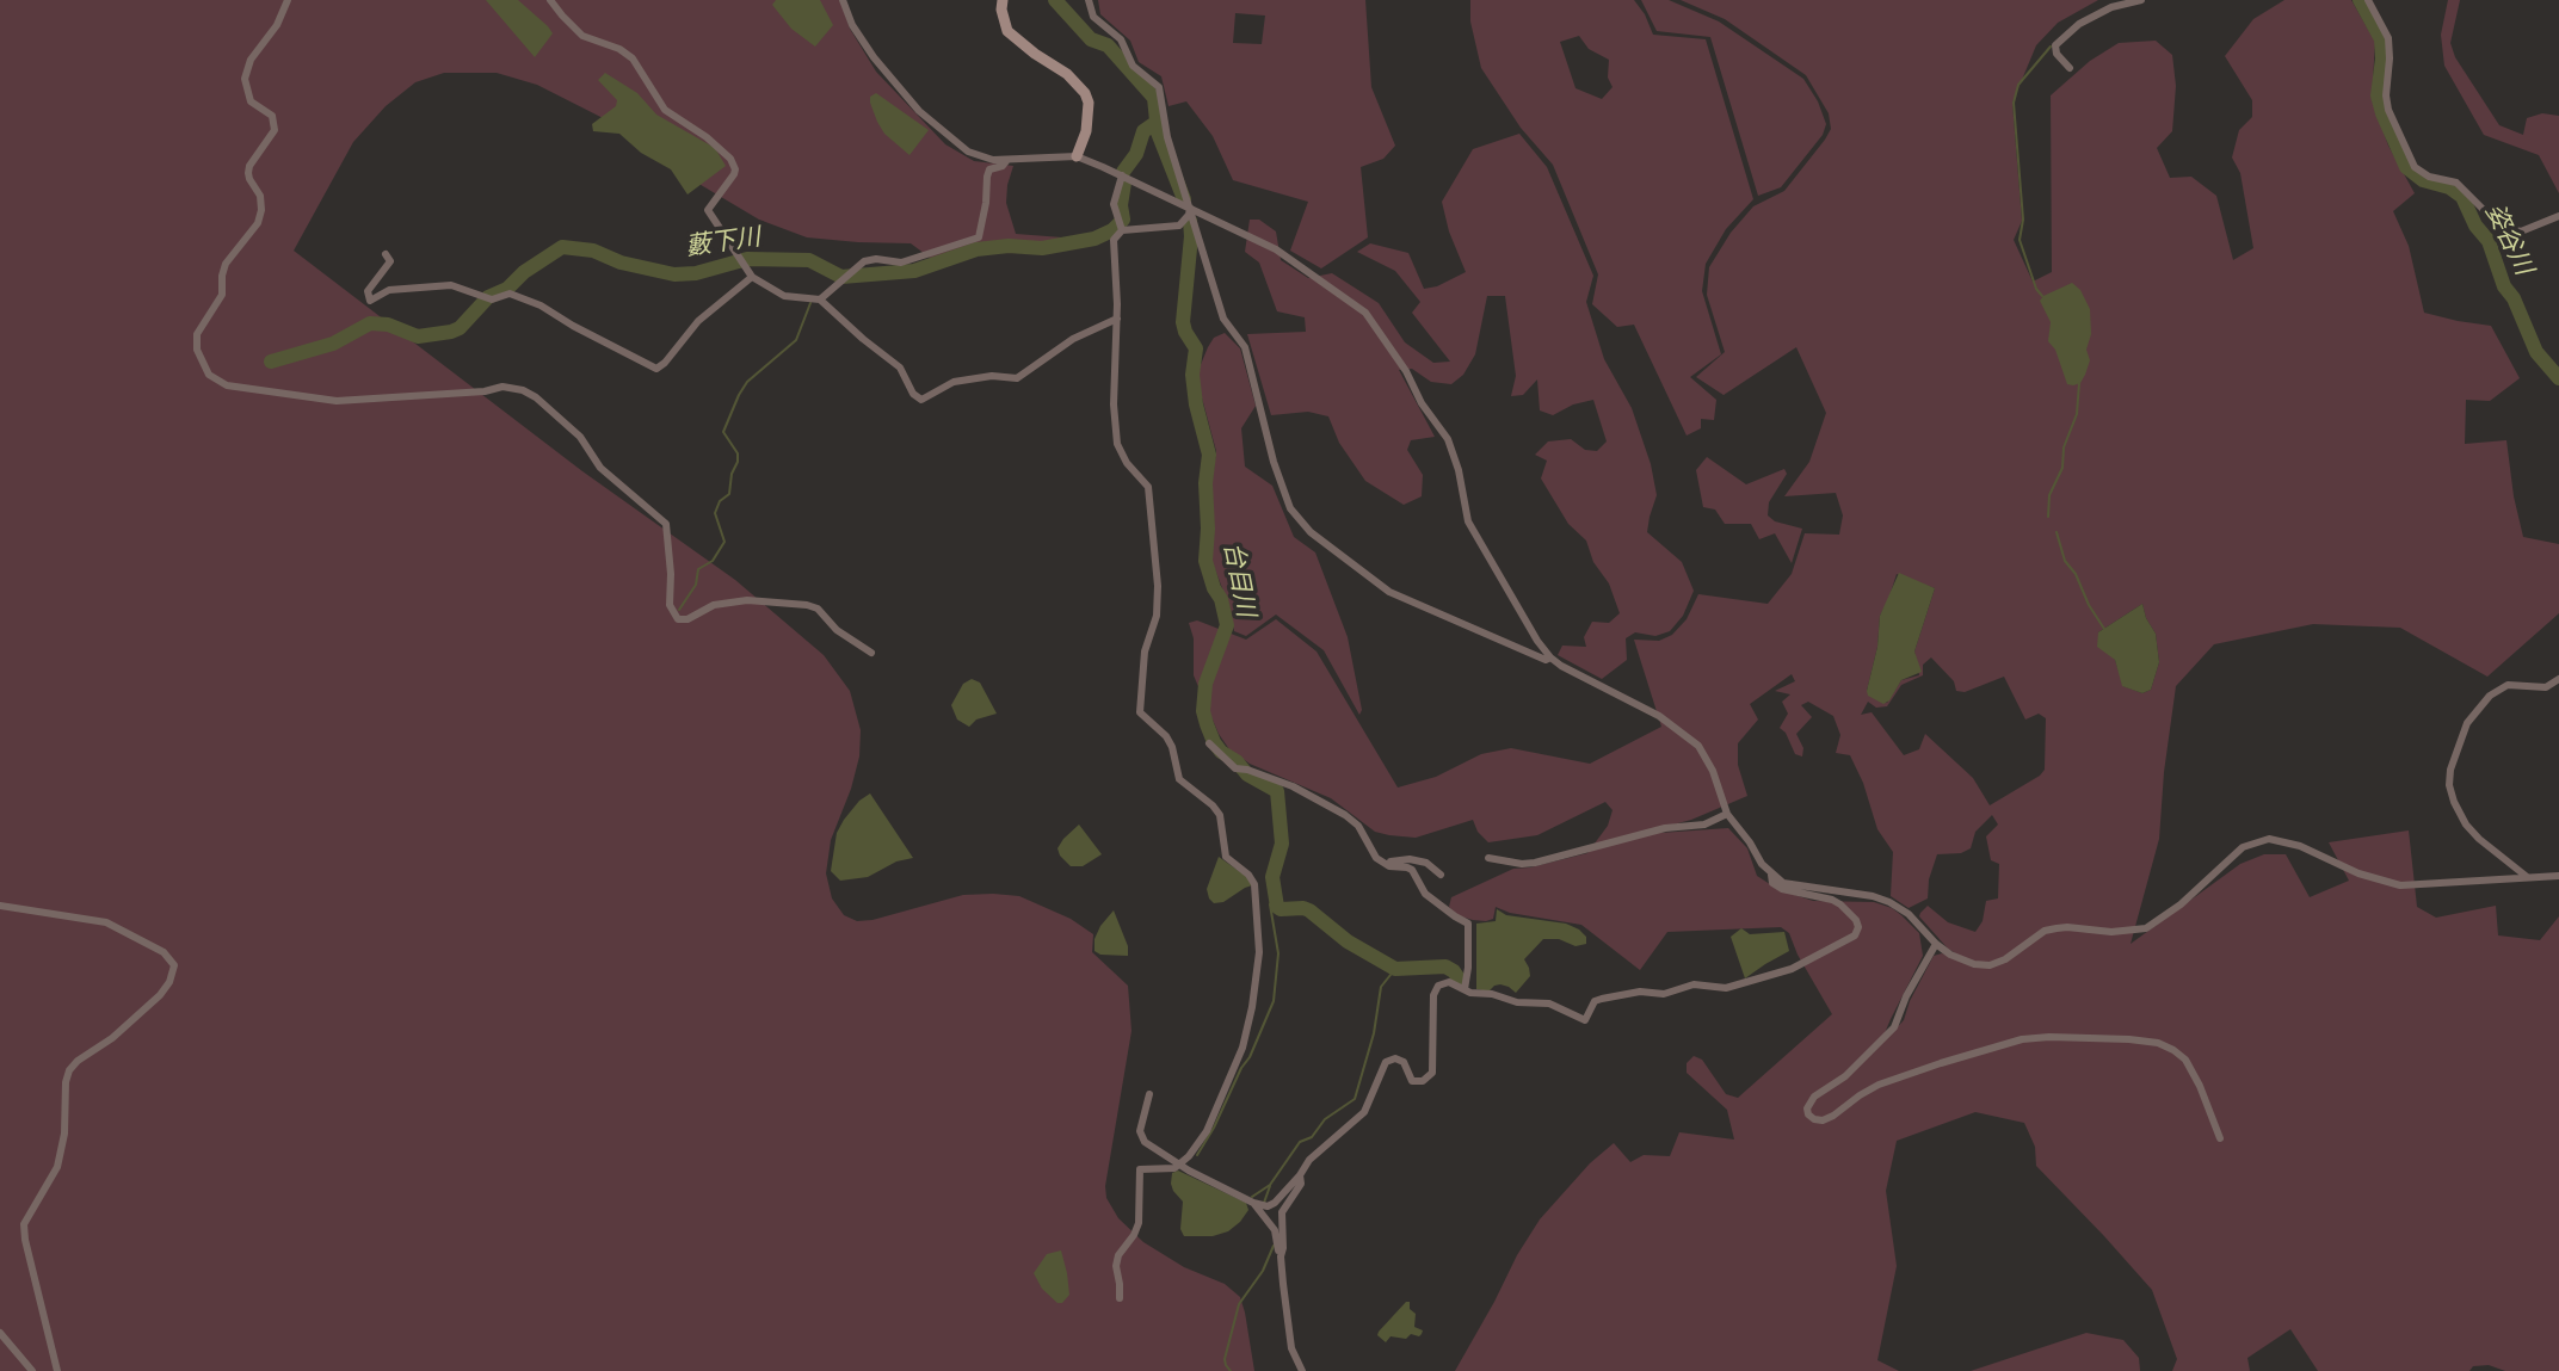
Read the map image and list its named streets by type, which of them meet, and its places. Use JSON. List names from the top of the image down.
{
  "water": ["姿谷川", "藪下川", "台目川"]
}
